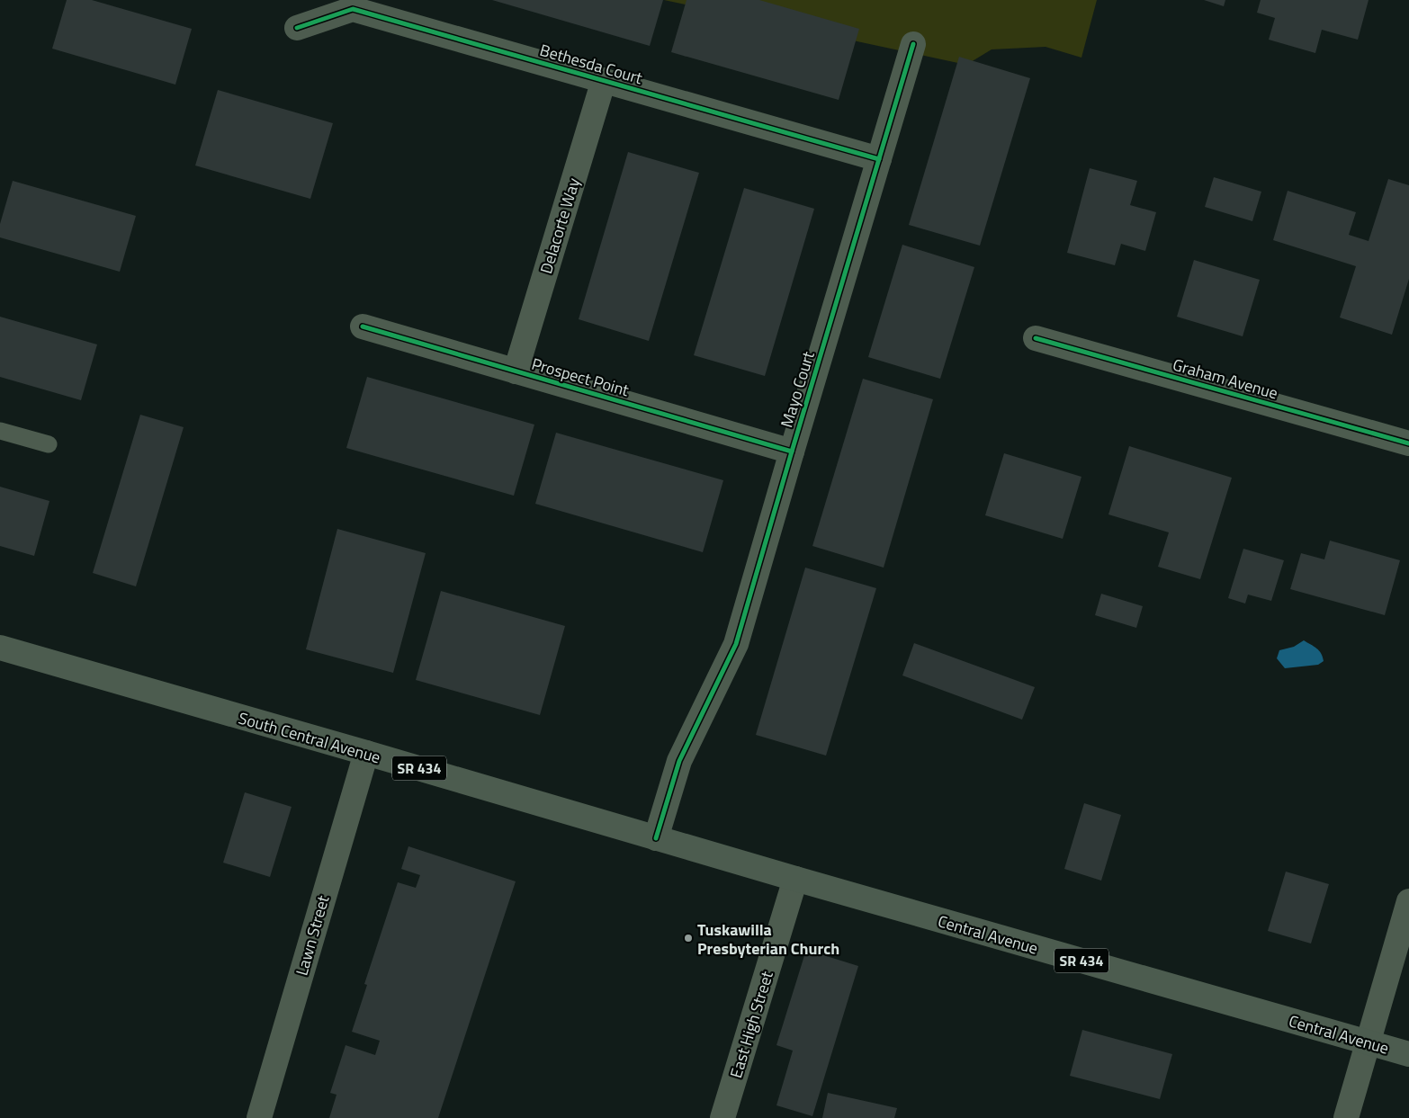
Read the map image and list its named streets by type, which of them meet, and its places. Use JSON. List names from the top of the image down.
{
  "streets": {
    "main road": ["South Central Avenue", "SR 434", "Central Avenue"],
    "street": [
      "Bethesda Court",
      "Delacorte Way",
      "Prospect Point",
      "Graham Avenue",
      "Mayo Court",
      "Lawn Street",
      "East High Street"
    ]
  },
  "crossings": [
    ["Bethesda Court", "Delacorte Way"],
    ["Bethesda Court", "Mayo Court"],
    ["Delacorte Way", "Prospect Point"],
    ["Prospect Point", "Mayo Court"],
    ["Mayo Court", "Central Avenue"],
    ["South Central Avenue", "Central Avenue"],
    ["South Central Avenue", "Lawn Street"],
    ["Central Avenue", "East High Street"]
  ],
  "places": ["Tuskawilla Presbyterian Church"]
}
